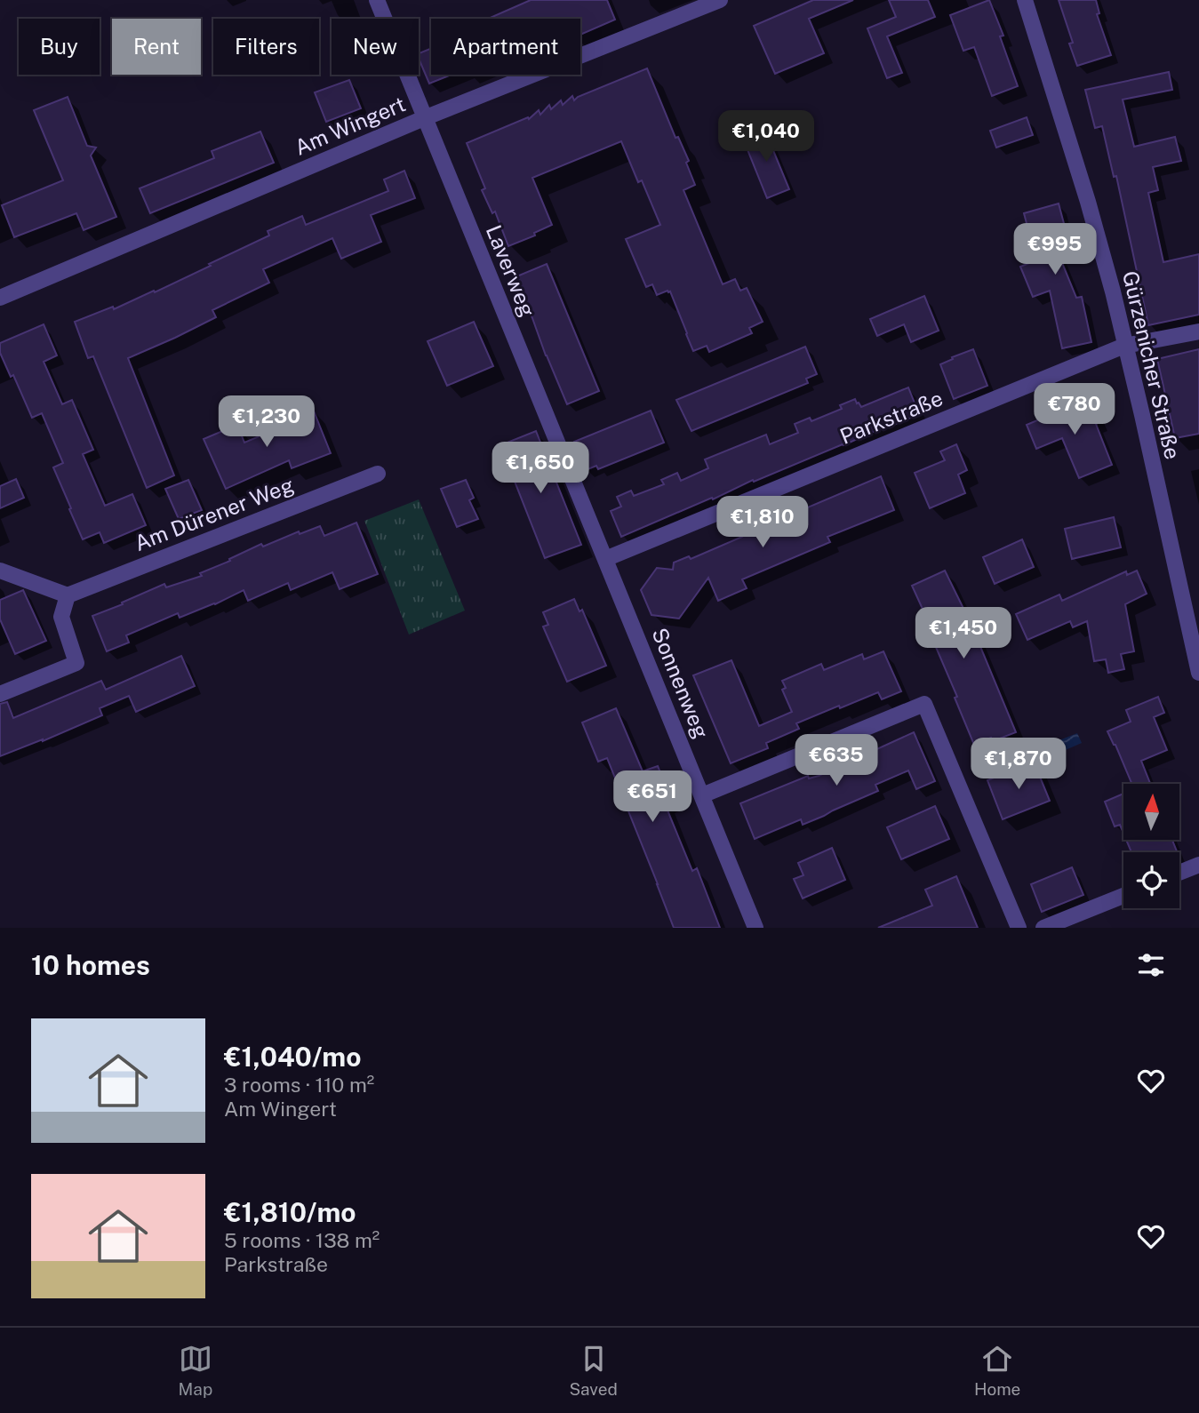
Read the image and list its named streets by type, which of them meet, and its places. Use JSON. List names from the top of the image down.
{
  "streets": {
    "street": [
      "Am Wingert",
      "Laverweg",
      "Gürzenicher Straße",
      "Parkstraße",
      "Am Dürener Weg",
      "Sonnenweg"
    ]
  },
  "crossings": [
    ["Am Wingert", "Laverweg"],
    ["Laverweg", "Parkstraße"],
    ["Laverweg", "Sonnenweg"],
    ["Gürzenicher Straße", "Parkstraße"],
    ["Parkstraße", "Sonnenweg"]
  ],
  "north": "top",
  "page": {
    "chip": [
      "Buy",
      "Rent",
      "Filters",
      "New",
      "Apartment"
    ],
    "price": [
      "€1,040",
      "€995",
      "€780",
      "€1,230",
      "€1,650",
      "€1,810",
      "€1,450",
      "€635",
      "€1,870",
      "€651"
    ],
    "heading": "10 homes",
    "list": [
      {
        "name": "€1,040/mo",
        "note": "3 rooms · 110 m² · Am Wingert"
      },
      {
        "name": "€1,810/mo",
        "note": "5 rooms · 138 m² · Parkstraße"
      }
    ],
    "tabs": ["Map", "Saved", "Home"]
  }
}
